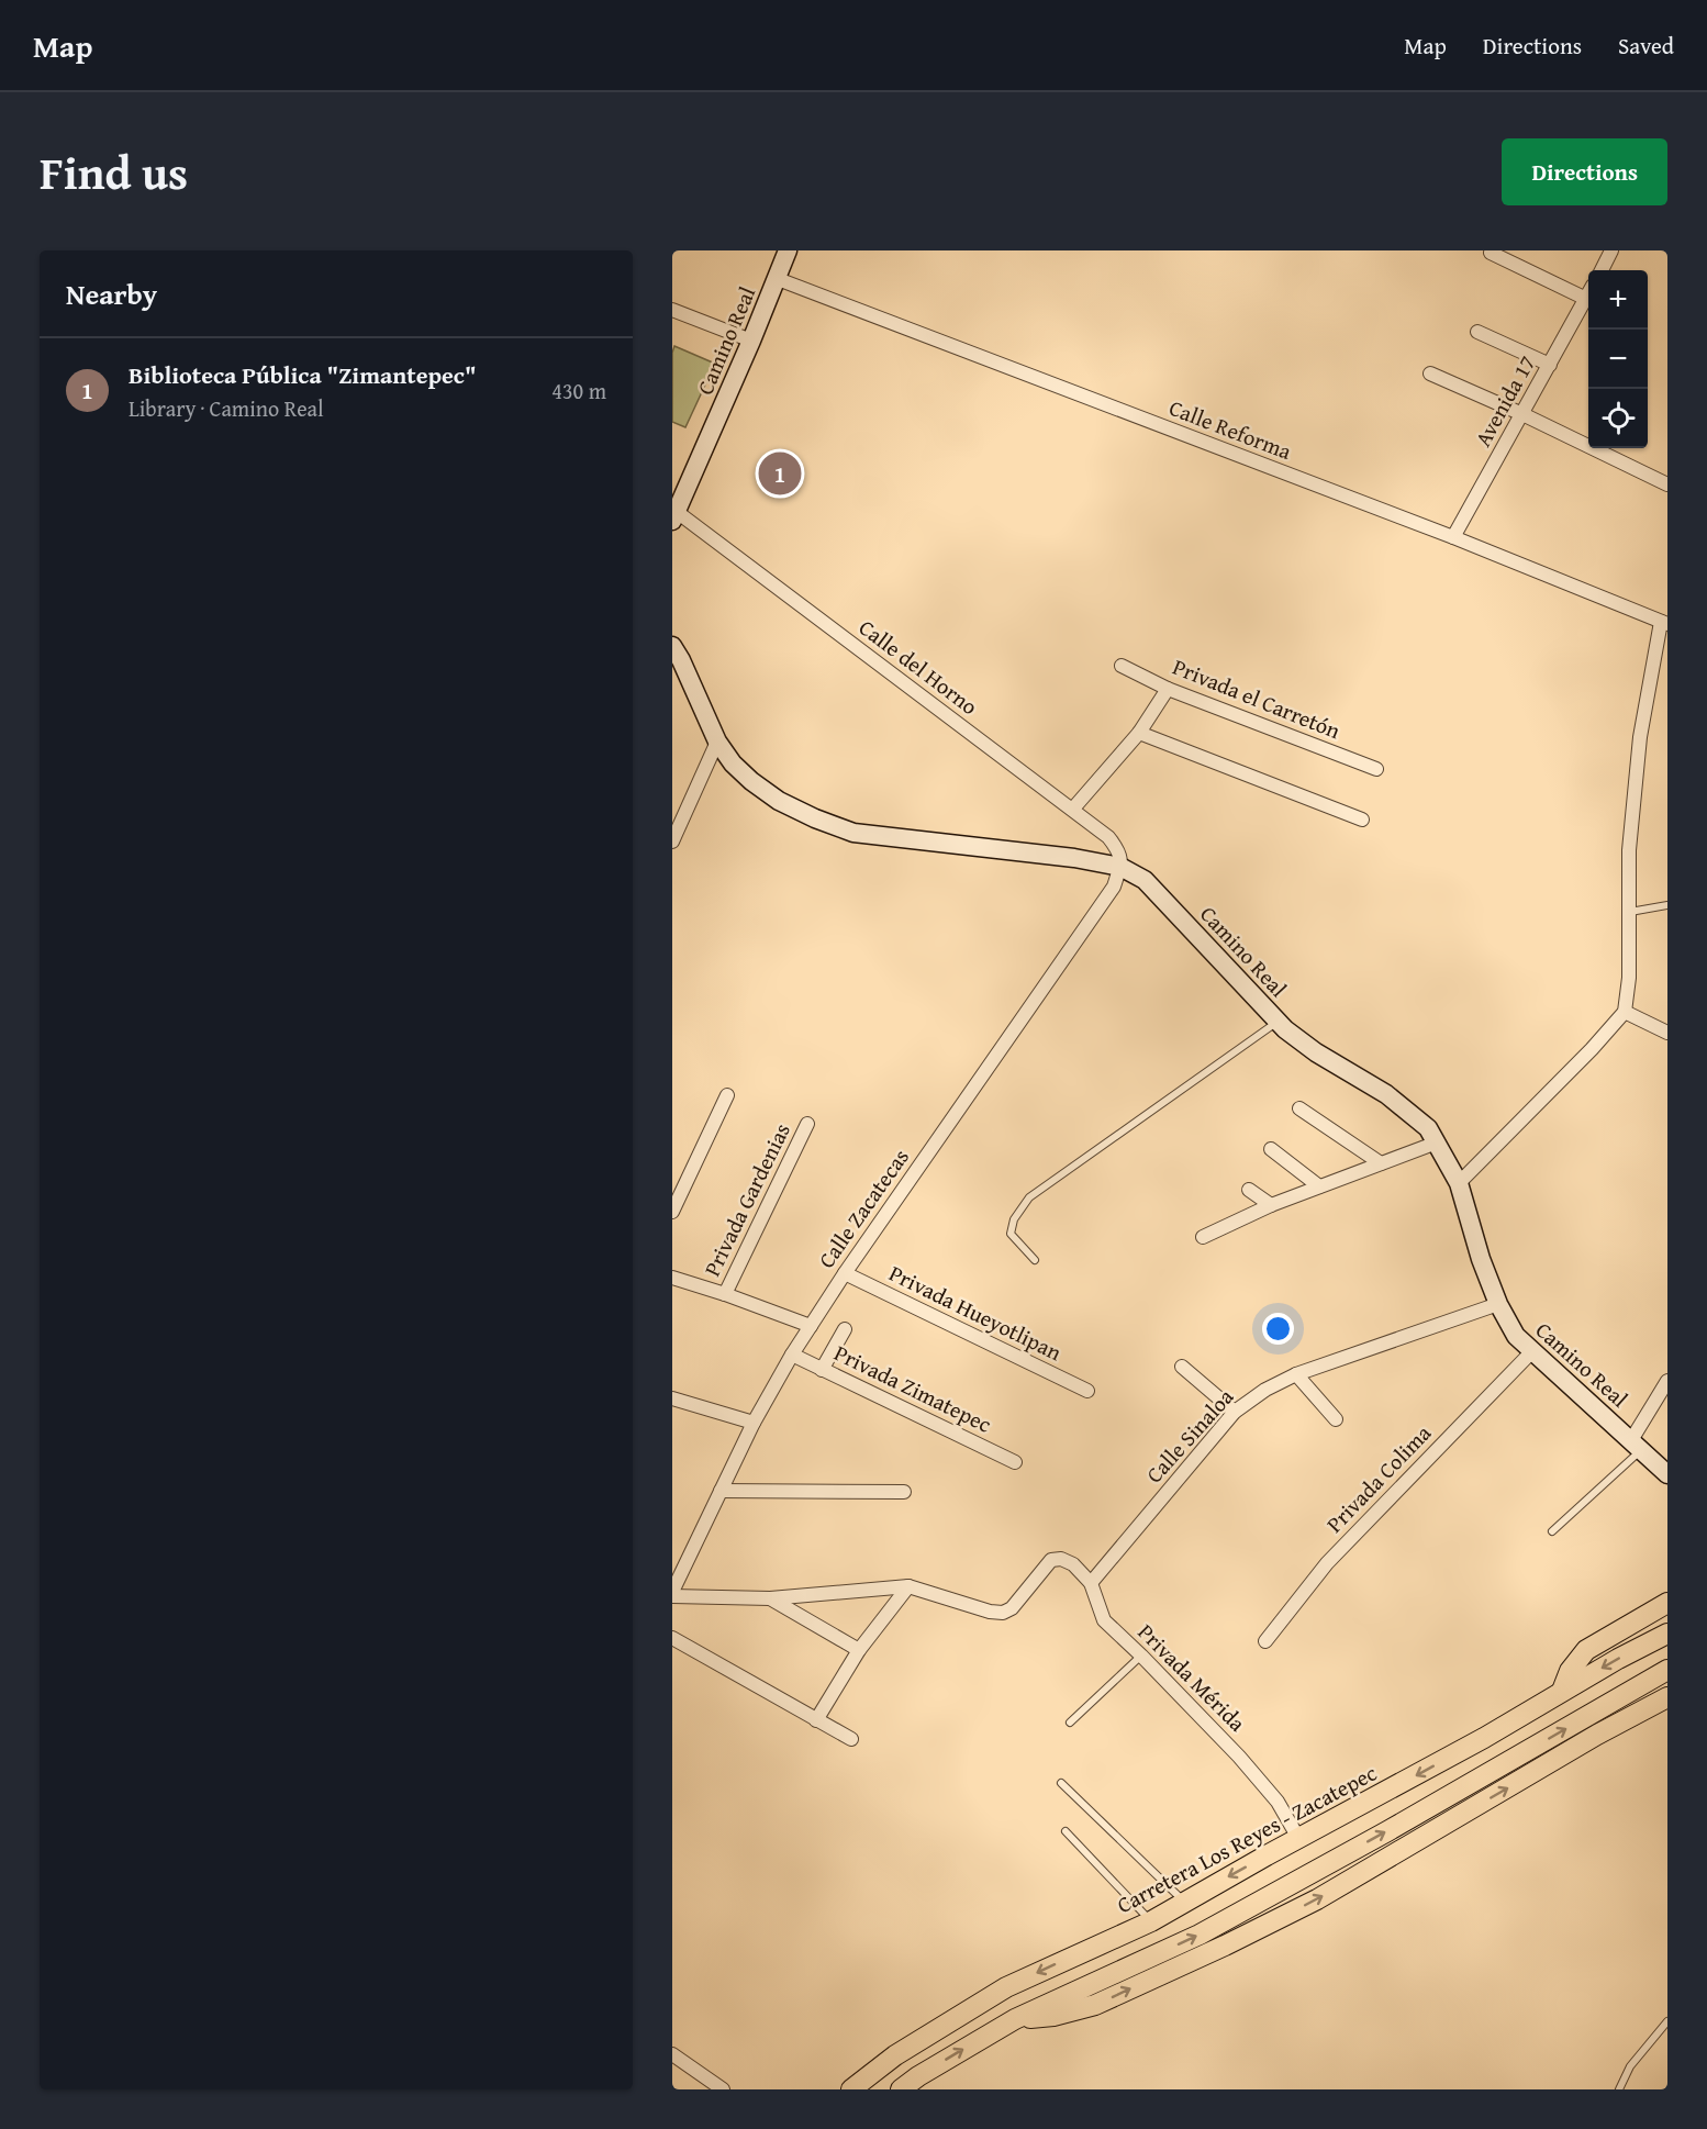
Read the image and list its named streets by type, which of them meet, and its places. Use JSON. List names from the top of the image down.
{
  "streets": {
    "main road": ["Camino Real", "Carretera Los Reyes - Zacatepec"],
    "street": [
      "Avenida 17",
      "Calle Reforma",
      "Calle del Horno",
      "Privada el Carretón",
      "Privada Gardenias",
      "Calle Zacatecas",
      "Privada Hueyotlipan",
      "Privada Zimatepec",
      "Calle Sinaloa",
      "Privada Colima",
      "Privada Mérida"
    ]
  },
  "crossings": [
    ["Camino Real", "Calle Reforma"],
    ["Camino Real", "Calle del Horno"],
    ["Camino Real", "Calle Zacatecas"],
    ["Camino Real", "Calle Sinaloa"],
    ["Camino Real", "Privada Colima"],
    ["Avenida 17", "Calle Reforma"],
    ["Calle del Horno", "Calle Zacatecas"],
    ["Calle Zacatecas", "Privada Hueyotlipan"],
    ["Calle Zacatecas", "Privada Zimatepec"],
    ["Calle Sinaloa", "Privada Mérida"],
    ["Privada Mérida", "Carretera Los Reyes - Zacatepec"]
  ],
  "page": {
    "header": "Map",
    "nav": ["Map", "Directions", "Saved"],
    "title": "Find us",
    "buttons": "Directions",
    "heading": "Nearby",
    "map_buttons": ["+", "−"],
    "list": [
      {
        "mark": "1",
        "name": "Biblioteca Pública \"Zimantepec\"",
        "note": "Library · Camino Real",
        "value": "430 m"
      }
    ],
    "pins": "1"
  }
}
